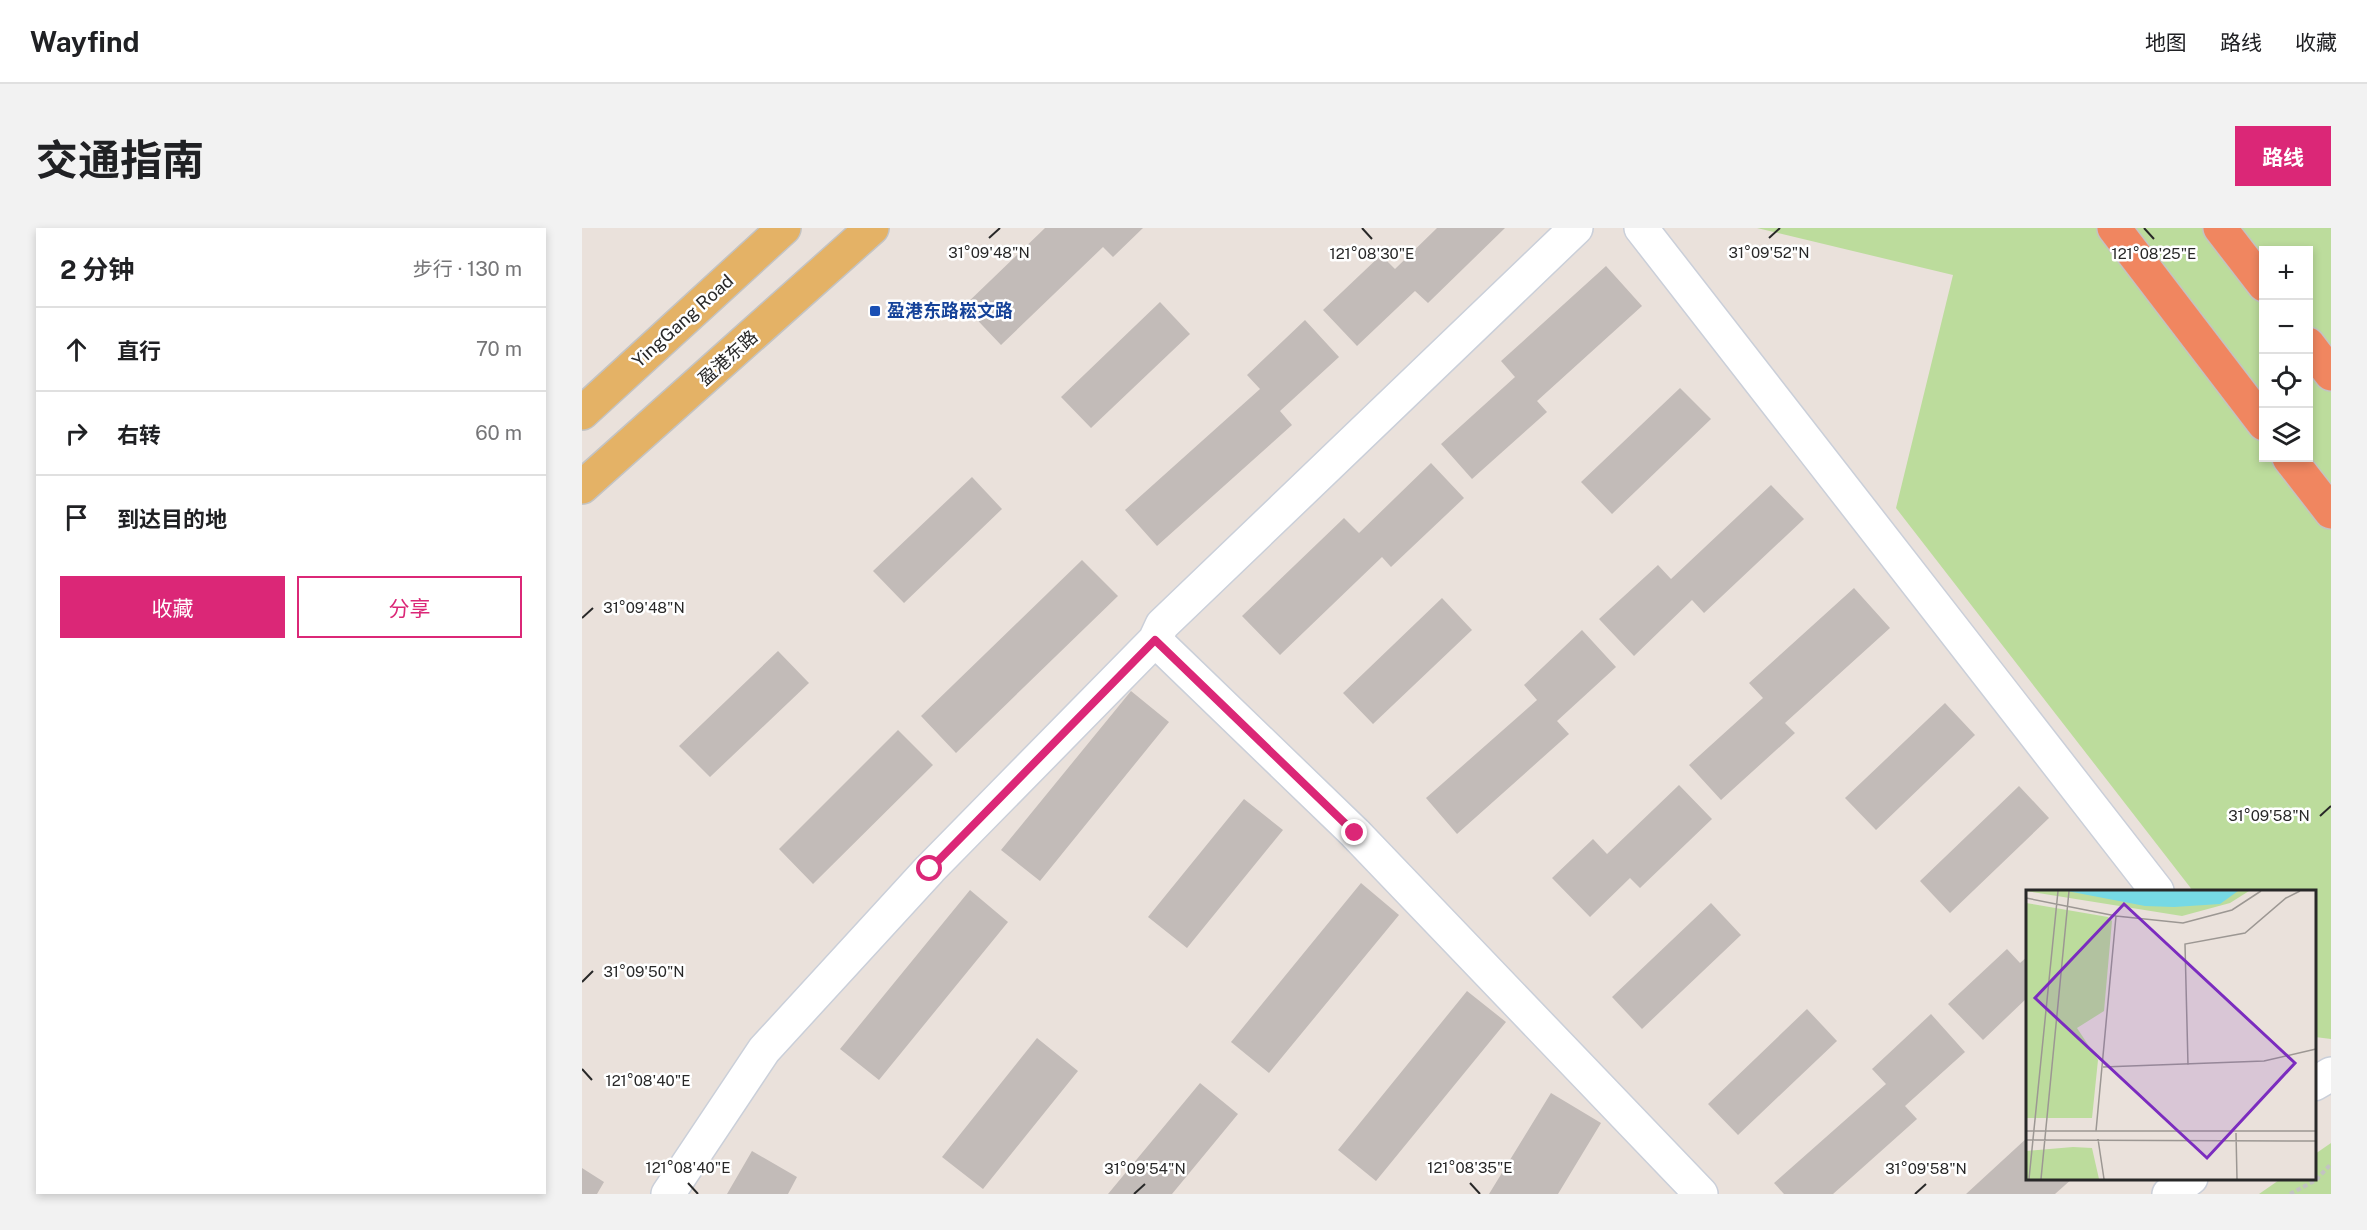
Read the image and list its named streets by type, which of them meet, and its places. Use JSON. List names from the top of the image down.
{
  "streets": {
    "main road": ["YingGang Road", "盈港东路"]
  },
  "places": {
    "transit": ["盈港东路崧文路"]
  },
  "page": {
    "header": "Wayfind",
    "nav": ["地图", "路线", "收藏"],
    "title": "交通指南",
    "buttons": [
      "路线",
      ["收藏", "分享"]
    ],
    "heading": ["2 分钟", "步行 · 130 m"],
    "map_buttons": ["+", "−"],
    "list": [
      ["直行", "70 m"],
      ["右转", "60 m"],
      "到达目的地"
    ]
  },
  "coordinates": [
    "31°09'48\"N",
    "31°09'52\"N",
    "121°08'30\"E",
    "121°08'25\"E",
    "31°09'58\"N",
    "31°09'50\"N",
    "121°08'40\"E",
    "121°08'35\"E",
    "31°09'54\"N"
  ]
}
